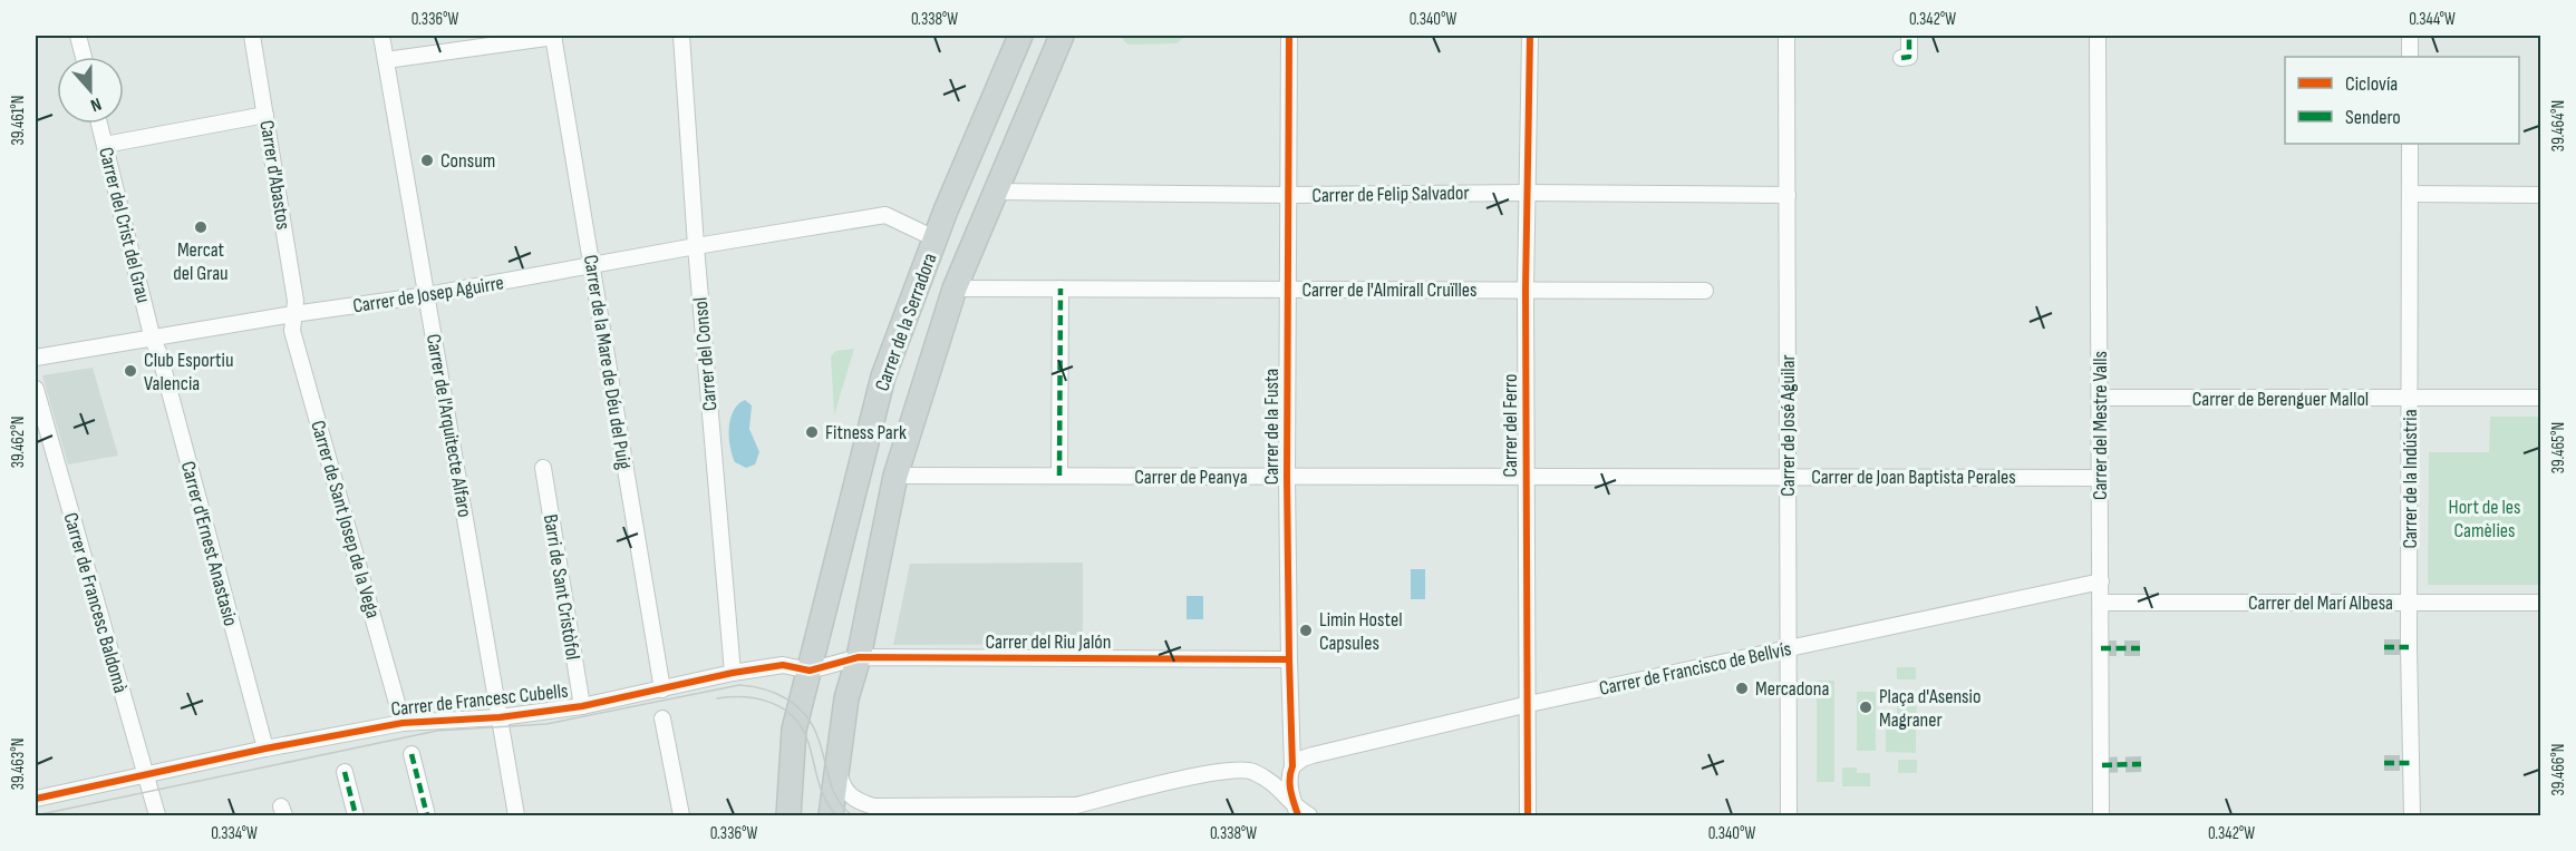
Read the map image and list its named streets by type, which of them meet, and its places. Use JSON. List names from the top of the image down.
{
  "streets": {
    "main road": ["Carrer de la Serradora"],
    "street": [
      "Carrer d'Abastos",
      "Carrer de Felip Salvador",
      "Carrer del Crist del Grau",
      "Carrer de l'Almirall Cruïlles",
      "Carrer de Josep Aguirre",
      "Carrer del Consol",
      "Carrer de la Mare de Déu del Puig",
      "Carrer de Berenguer Mallol",
      "Carrer de l'Arquitecte Alfaro",
      "Carrer del Ferro",
      "Carrer de José Aguilar",
      "Carrer del Mestre Valls",
      "Carrer de la Fusta",
      "Carrer de Peanya",
      "Carrer de Joan Baptista Perales",
      "Carrer de la Indústria",
      "Carrer de Sant Josep de la Vega",
      "Carrer d'Ernest Anastasio",
      "Barri de Sant Cristòfol",
      "Carrer de Francesc Baldomà",
      "Carrer del Marí Albesa",
      "Carrer del Riu Jalón",
      "Carrer de Francisco de Bellvís",
      "Carrer de Francesc Cubells"
    ]
  },
  "crossings": [
    ["Carrer d'Abastos", "Carrer de Josep Aguirre"],
    ["Carrer d'Abastos", "Carrer de Sant Josep de la Vega"],
    ["Carrer de Felip Salvador", "Carrer de la Serradora"],
    ["Carrer de Felip Salvador", "Carrer del Ferro"],
    ["Carrer de Felip Salvador", "Carrer de José Aguilar"],
    ["Carrer de Felip Salvador", "Carrer de la Fusta"],
    ["Carrer del Crist del Grau", "Carrer de Josep Aguirre"],
    ["Carrer del Crist del Grau", "Carrer d'Ernest Anastasio"],
    ["Carrer de l'Almirall Cruïlles", "Carrer de la Serradora"],
    ["Carrer de l'Almirall Cruïlles", "Carrer del Ferro"],
    ["Carrer de l'Almirall Cruïlles", "Carrer de la Fusta"],
    ["Carrer de Josep Aguirre", "Carrer de la Serradora"],
    ["Carrer de Josep Aguirre", "Carrer del Consol"],
    ["Carrer de Josep Aguirre", "Carrer de la Mare de Déu del Puig"],
    ["Carrer de Josep Aguirre", "Carrer de l'Arquitecte Alfaro"],
    ["Carrer de Josep Aguirre", "Carrer de Sant Josep de la Vega"],
    ["Carrer de Josep Aguirre", "Carrer d'Ernest Anastasio"],
    ["Carrer de la Serradora", "Carrer de Peanya"],
    ["Carrer de la Serradora", "Carrer del Riu Jalón"],
    ["Carrer de la Serradora", "Carrer de Francesc Cubells"],
    ["Carrer del Consol", "Carrer de Francesc Cubells"],
    ["Carrer de la Mare de Déu del Puig", "Carrer de Francesc Cubells"],
    ["Carrer de Berenguer Mallol", "Carrer del Mestre Valls"],
    ["Carrer de Berenguer Mallol", "Carrer de la Indústria"],
    ["Carrer de l'Arquitecte Alfaro", "Carrer de Francesc Cubells"],
    ["Carrer del Ferro", "Carrer de Peanya"],
    ["Carrer del Ferro", "Carrer de Joan Baptista Perales"],
    ["Carrer del Ferro", "Carrer de Francisco de Bellvís"],
    ["Carrer de José Aguilar", "Carrer de Joan Baptista Perales"],
    ["Carrer de José Aguilar", "Carrer de Francisco de Bellvís"],
    ["Carrer del Mestre Valls", "Carrer de Joan Baptista Perales"],
    ["Carrer del Mestre Valls", "Carrer del Marí Albesa"],
    ["Carrer del Mestre Valls", "Carrer de Francisco de Bellvís"],
    ["Carrer de la Fusta", "Carrer de Peanya"],
    ["Carrer de la Fusta", "Carrer del Riu Jalón"],
    ["Carrer de la Fusta", "Carrer de Francisco de Bellvís"],
    ["Carrer de Peanya", "Carrer de Joan Baptista Perales"],
    ["Carrer de la Indústria", "Carrer del Marí Albesa"],
    ["Carrer de Sant Josep de la Vega", "Carrer de Francesc Cubells"],
    ["Carrer d'Ernest Anastasio", "Carrer de Francesc Cubells"],
    ["Barri de Sant Cristòfol", "Carrer de Francesc Cubells"],
    ["Carrer de Francesc Baldomà", "Carrer de Francesc Cubells"],
    ["Carrer del Riu Jalón", "Carrer de Francesc Cubells"]
  ],
  "parks": ["Hort de les Camèlies"],
  "places": [
    "Consum",
    "Mercat del Grau",
    "Club Esportiu Valencia",
    "Fitness Park",
    "Limin Hostel Capsules",
    "Mercadona",
    "Plaça d'Asensio Magraner"
  ],
  "legend": ["Ciclovía", "Sendero"],
  "north": "bottom",
  "coordinates": [
    "0.336°W",
    "0.338°W",
    "0.340°W",
    "0.342°W",
    "0.344°W",
    "39.461°N",
    "39.464°N",
    "39.462°N",
    "39.465°N",
    "39.463°N",
    "39.466°N",
    "0.334°W"
  ]
}
